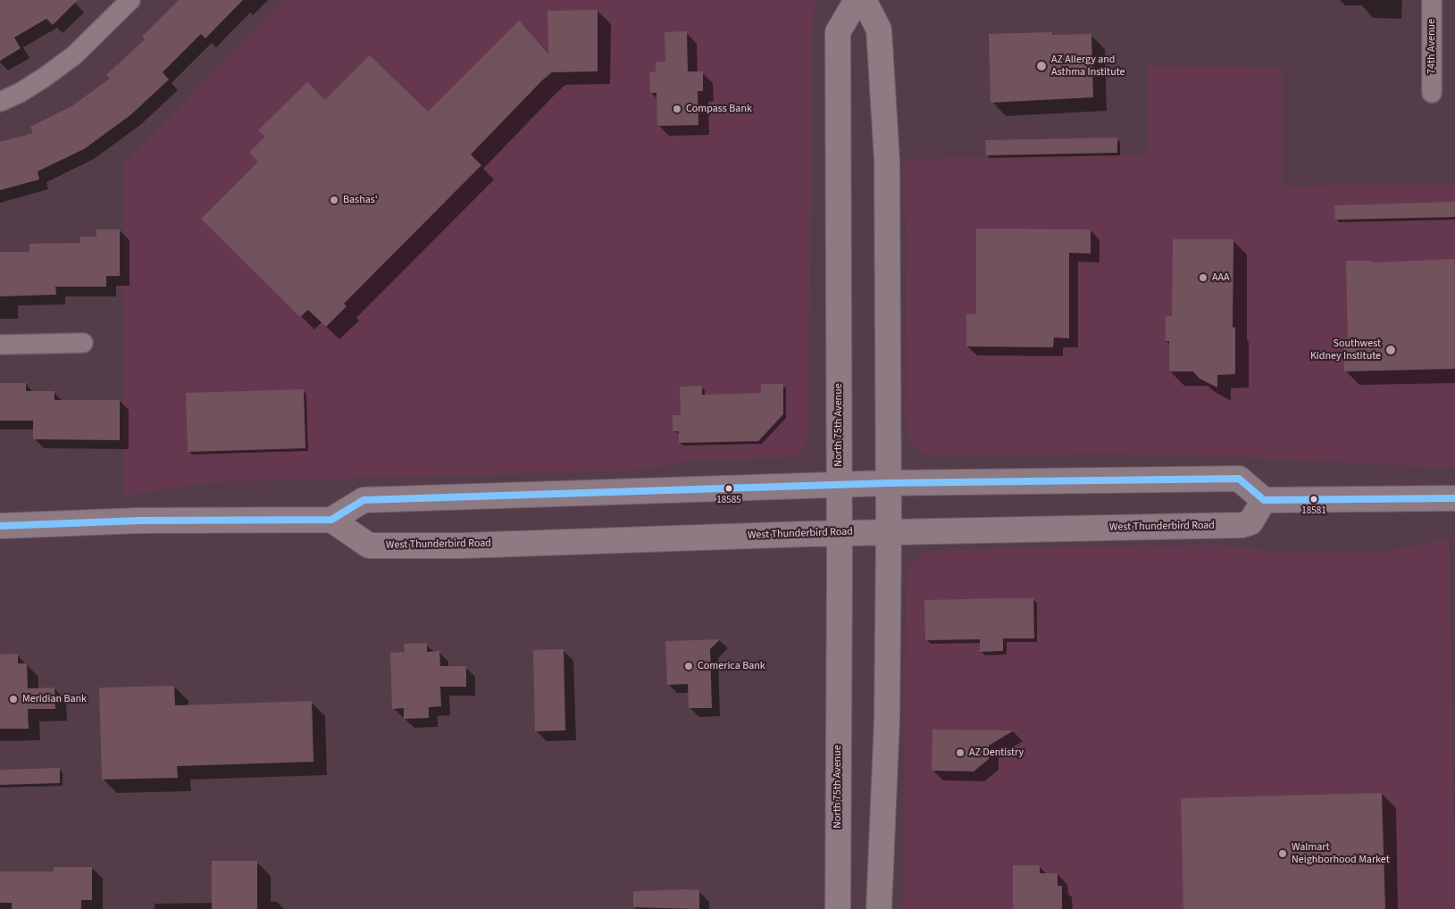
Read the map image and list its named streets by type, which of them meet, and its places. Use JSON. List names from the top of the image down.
{
  "streets": {
    "main road": ["North 75th Avenue", "West Thunderbird Road"],
    "street": ["74th Avenue"]
  },
  "crossings": [
    ["North 75th Avenue", "West Thunderbird Road"]
  ],
  "places": [
    "AZ Allergy and Asthma Institute",
    "Compass Bank",
    "Bashas'",
    "AAA",
    "Southwest Kidney Institute",
    "18585",
    "18581",
    "Comerica Bank",
    "Meridian Bank",
    "AZ Dentistry",
    "Walmart Neighborhood Market"
  ]
}
